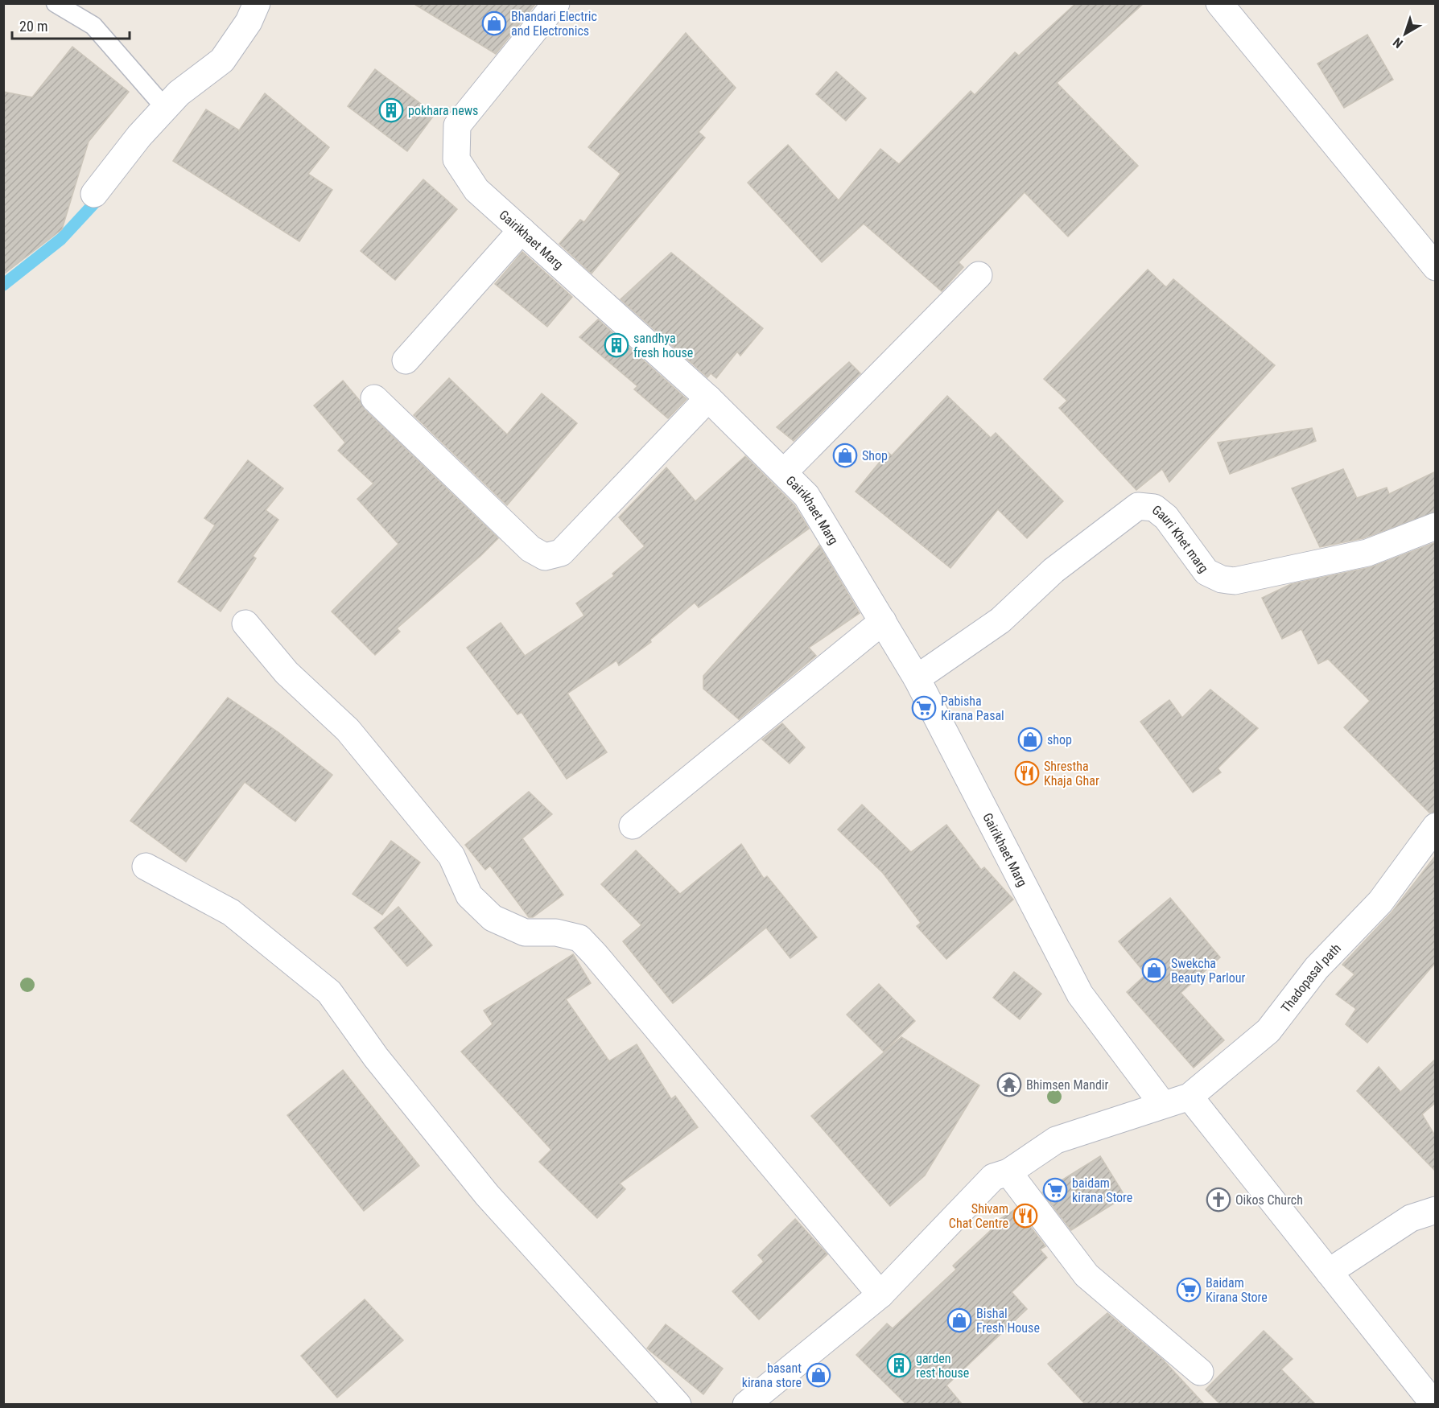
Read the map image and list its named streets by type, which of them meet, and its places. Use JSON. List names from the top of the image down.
{
  "streets": {
    "street": ["Gairikhaet Marg", "Gauri Khet marg", "Thadopasal path"]
  },
  "crossings": [
    ["Gairikhaet Marg", "Gauri Khet marg"],
    ["Gairikhaet Marg", "Thadopasal path"]
  ],
  "places": {
    "shop": [
      "Bhandari Electric and Electronics",
      "Shop",
      "shop",
      "Swekcha Beauty Parlour",
      "Bishal Fresh House",
      "basant kirana store"
    ],
    "building": ["pokhara news", "sandhya fresh house", "garden rest house"],
    "supermarket": ["Pabisha Kirana Pasal", "baidam kirana Store", "Baidam Kirana Store"],
    "restaurant": ["Shrestha Khaja Ghar", "Shivam Chat Centre"],
    "temple": ["Bhimsen Mandir"],
    "church": ["Oikos Church"]
  },
  "scale_bar": "20 m",
  "north": "bottom left"
}
